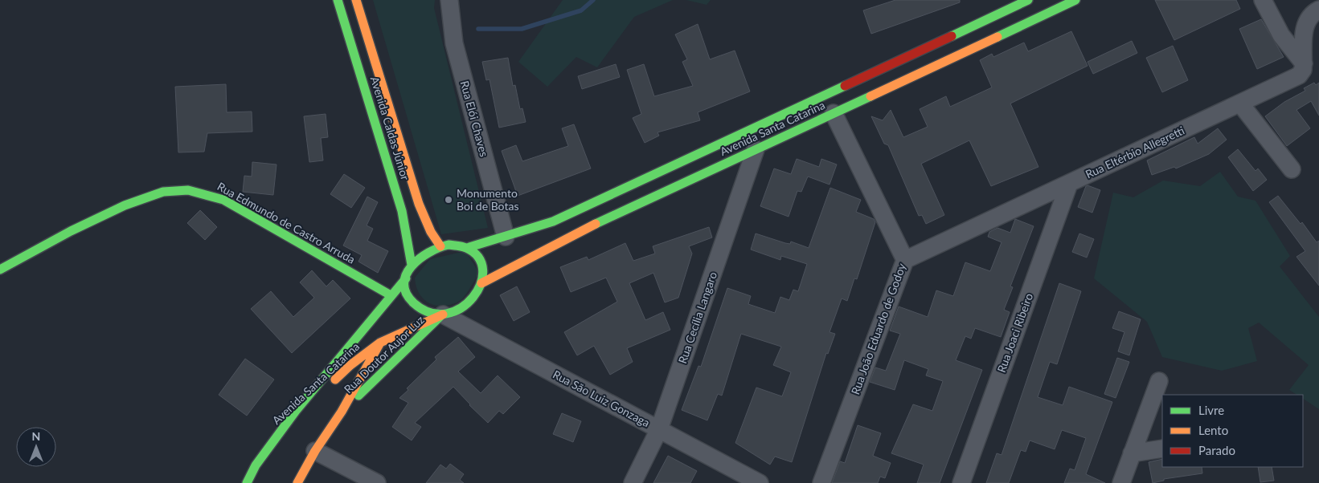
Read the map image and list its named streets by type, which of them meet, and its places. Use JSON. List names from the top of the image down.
{
  "streets": {
    "main road": [
      "Avenida Caldas Júnior",
      "Avenida Santa Catarina",
      "Rua Edmundo de Castro Arruda",
      "Rua Doutor Aujor Luz"
    ],
    "street": [
      "Rua Elói Chaves",
      "Rua Eltérbio Allegretti",
      "Rua Cecília Langaro",
      "Rua João Eduardo de Godoy",
      "Rua Joaci Ribeiro",
      "Rua São Luiz Gonzaga"
    ]
  },
  "crossings": [
    ["Rua Elói Chaves", "Avenida Santa Catarina"],
    ["Avenida Caldas Júnior", "Avenida Santa Catarina"],
    ["Avenida Caldas Júnior", "Rua Edmundo de Castro Arruda"],
    ["Avenida Caldas Júnior", "Rua Doutor Aujor Luz"],
    ["Avenida Caldas Júnior", "Rua São Luiz Gonzaga"],
    ["Avenida Santa Catarina", "Rua Edmundo de Castro Arruda"],
    ["Avenida Santa Catarina", "Rua Cecília Langaro"],
    ["Avenida Santa Catarina", "Rua João Eduardo de Godoy"],
    ["Avenida Santa Catarina", "Rua Doutor Aujor Luz"],
    ["Avenida Santa Catarina", "Rua São Luiz Gonzaga"],
    ["Rua Eltérbio Allegretti", "Rua João Eduardo de Godoy"],
    ["Rua Eltérbio Allegretti", "Rua Joaci Ribeiro"],
    ["Rua Edmundo de Castro Arruda", "Rua Doutor Aujor Luz"],
    ["Rua Edmundo de Castro Arruda", "Rua São Luiz Gonzaga"],
    ["Rua Cecília Langaro", "Rua São Luiz Gonzaga"],
    ["Rua Doutor Aujor Luz", "Rua São Luiz Gonzaga"]
  ],
  "places": ["Monumento Boi de Botas"],
  "legend": ["Livre", "Lento", "Parado"],
  "north": "top"
}
